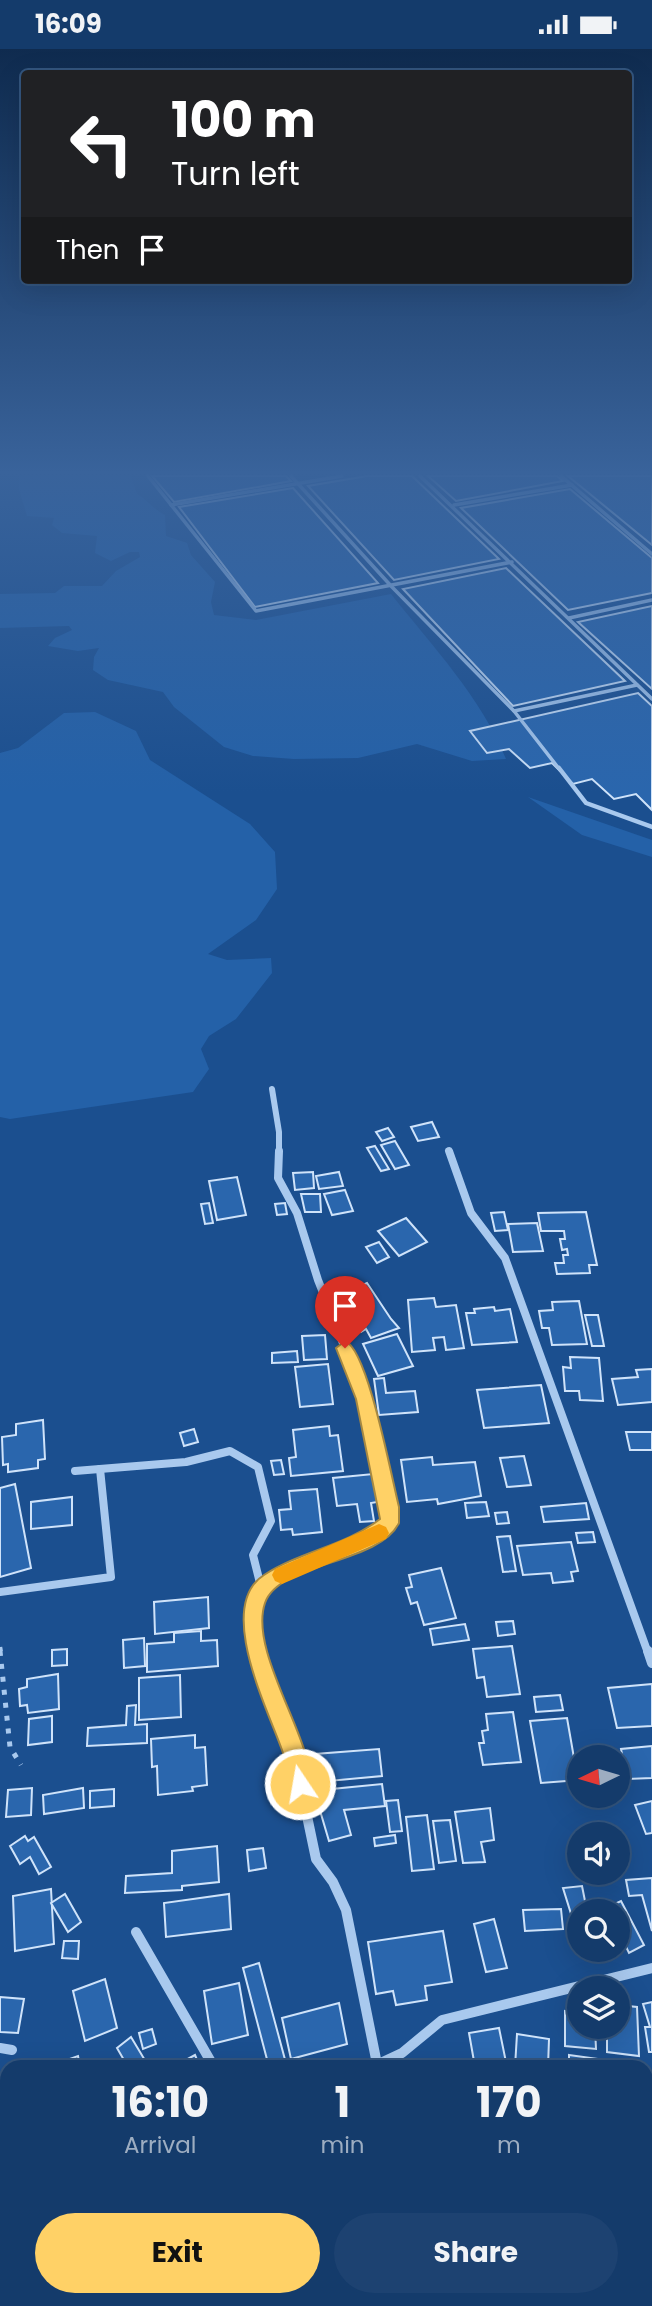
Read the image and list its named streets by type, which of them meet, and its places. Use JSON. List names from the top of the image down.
{
  "north": "left",
  "page": {
    "status": "16:09",
    "turn": ["100 m", "Turn left"],
    "then": "Then",
    "eta": [
      "16:10",
      "Arrival",
      "1",
      "min",
      "170",
      "m"
    ],
    "buttons": ["Exit", "Share"]
  }
}
